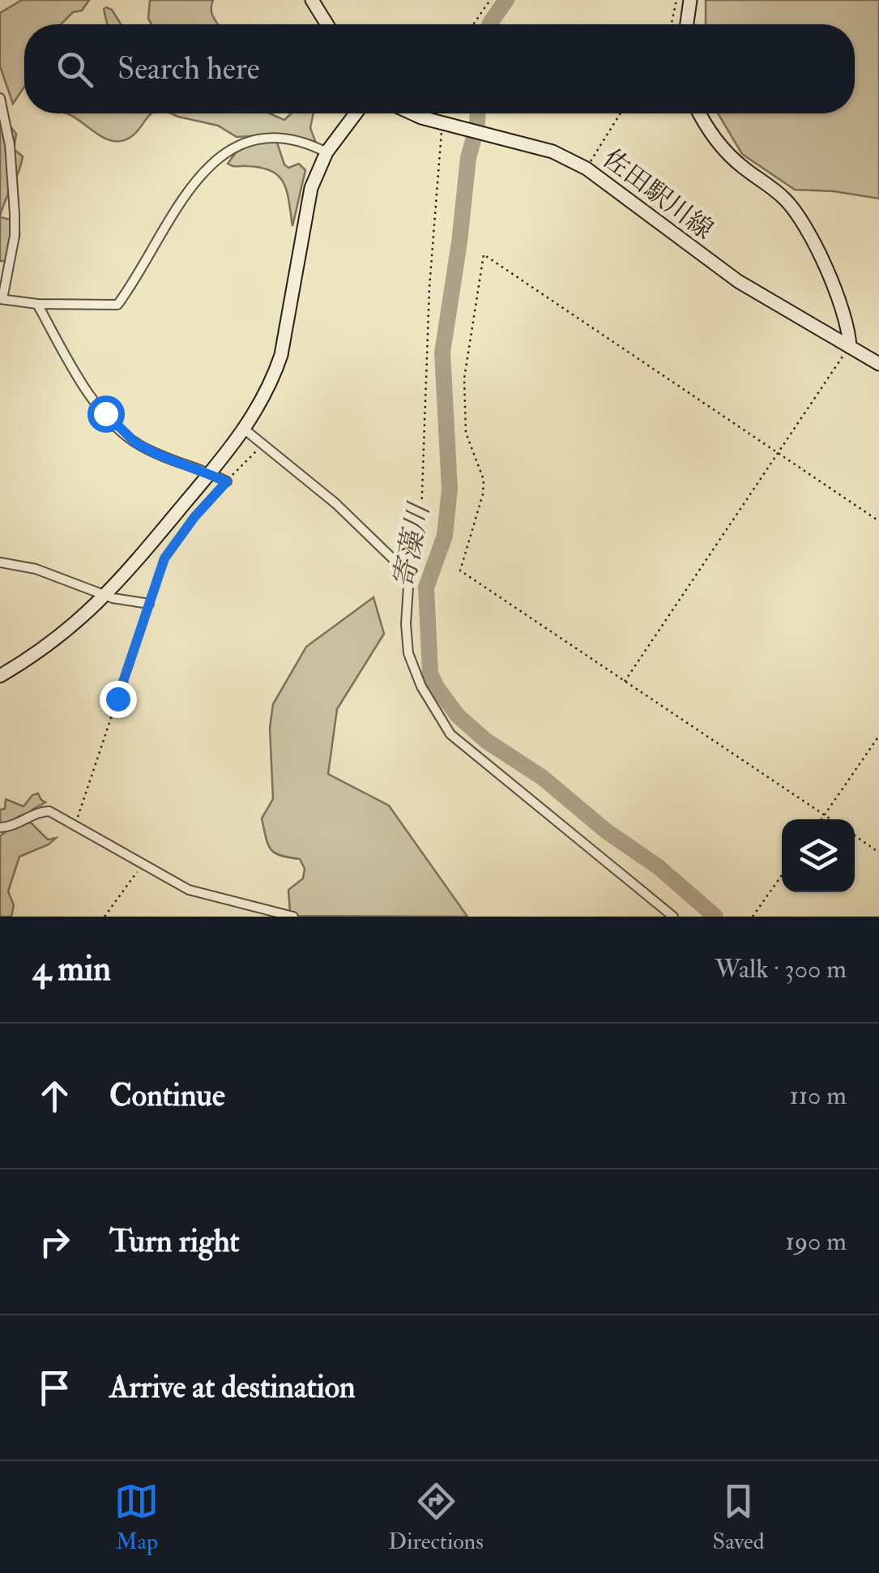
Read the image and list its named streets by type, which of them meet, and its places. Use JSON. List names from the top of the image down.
{
  "streets": {
    "main road": ["佐田駅川線"]
  },
  "water": ["寄藻川"],
  "page": {
    "search": "Search here",
    "heading": ["4 min", "Walk · 300 m"],
    "list": [
      ["Continue", "110 m"],
      ["Turn right", "190 m"],
      "Arrive at destination"
    ],
    "nav": ["Map", "Directions", "Saved"]
  }
}
